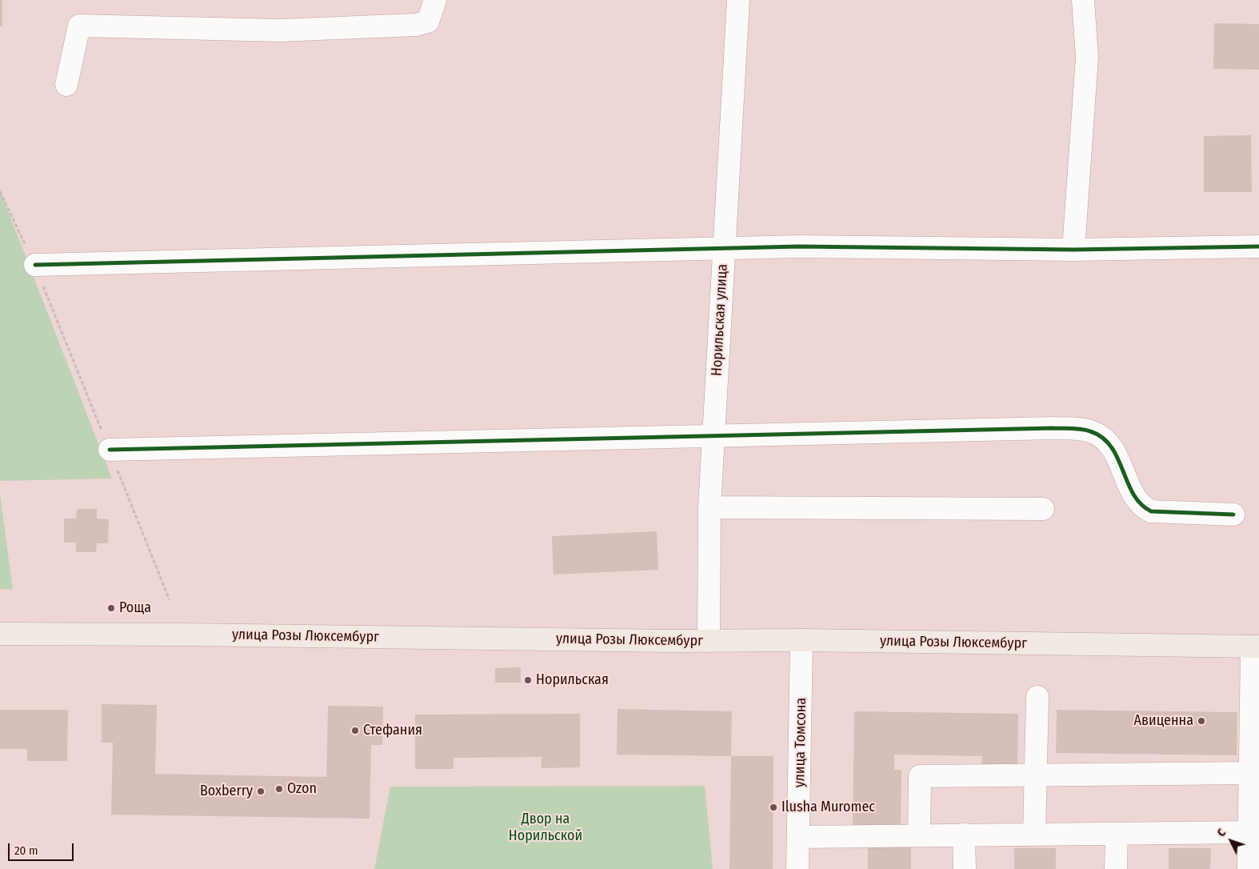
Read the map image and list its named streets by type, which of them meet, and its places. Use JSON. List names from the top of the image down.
{
  "streets": {
    "main road": ["улица Розы Люксембург"],
    "street": ["Норильская улица", "улица Томсона"]
  },
  "crossings": [
    ["Норильская улица", "улица Розы Люксембург"],
    ["улица Розы Люксембург", "улица Томсона"]
  ],
  "parks": ["Двор на Норильской"],
  "places": [
    "Роща",
    "Норильская",
    "Авиценна",
    "Стефания",
    "Ozon",
    "Boxberry",
    "Ilusha Muromec"
  ],
  "scale_bar": "20 m",
  "north": "top left"
}
